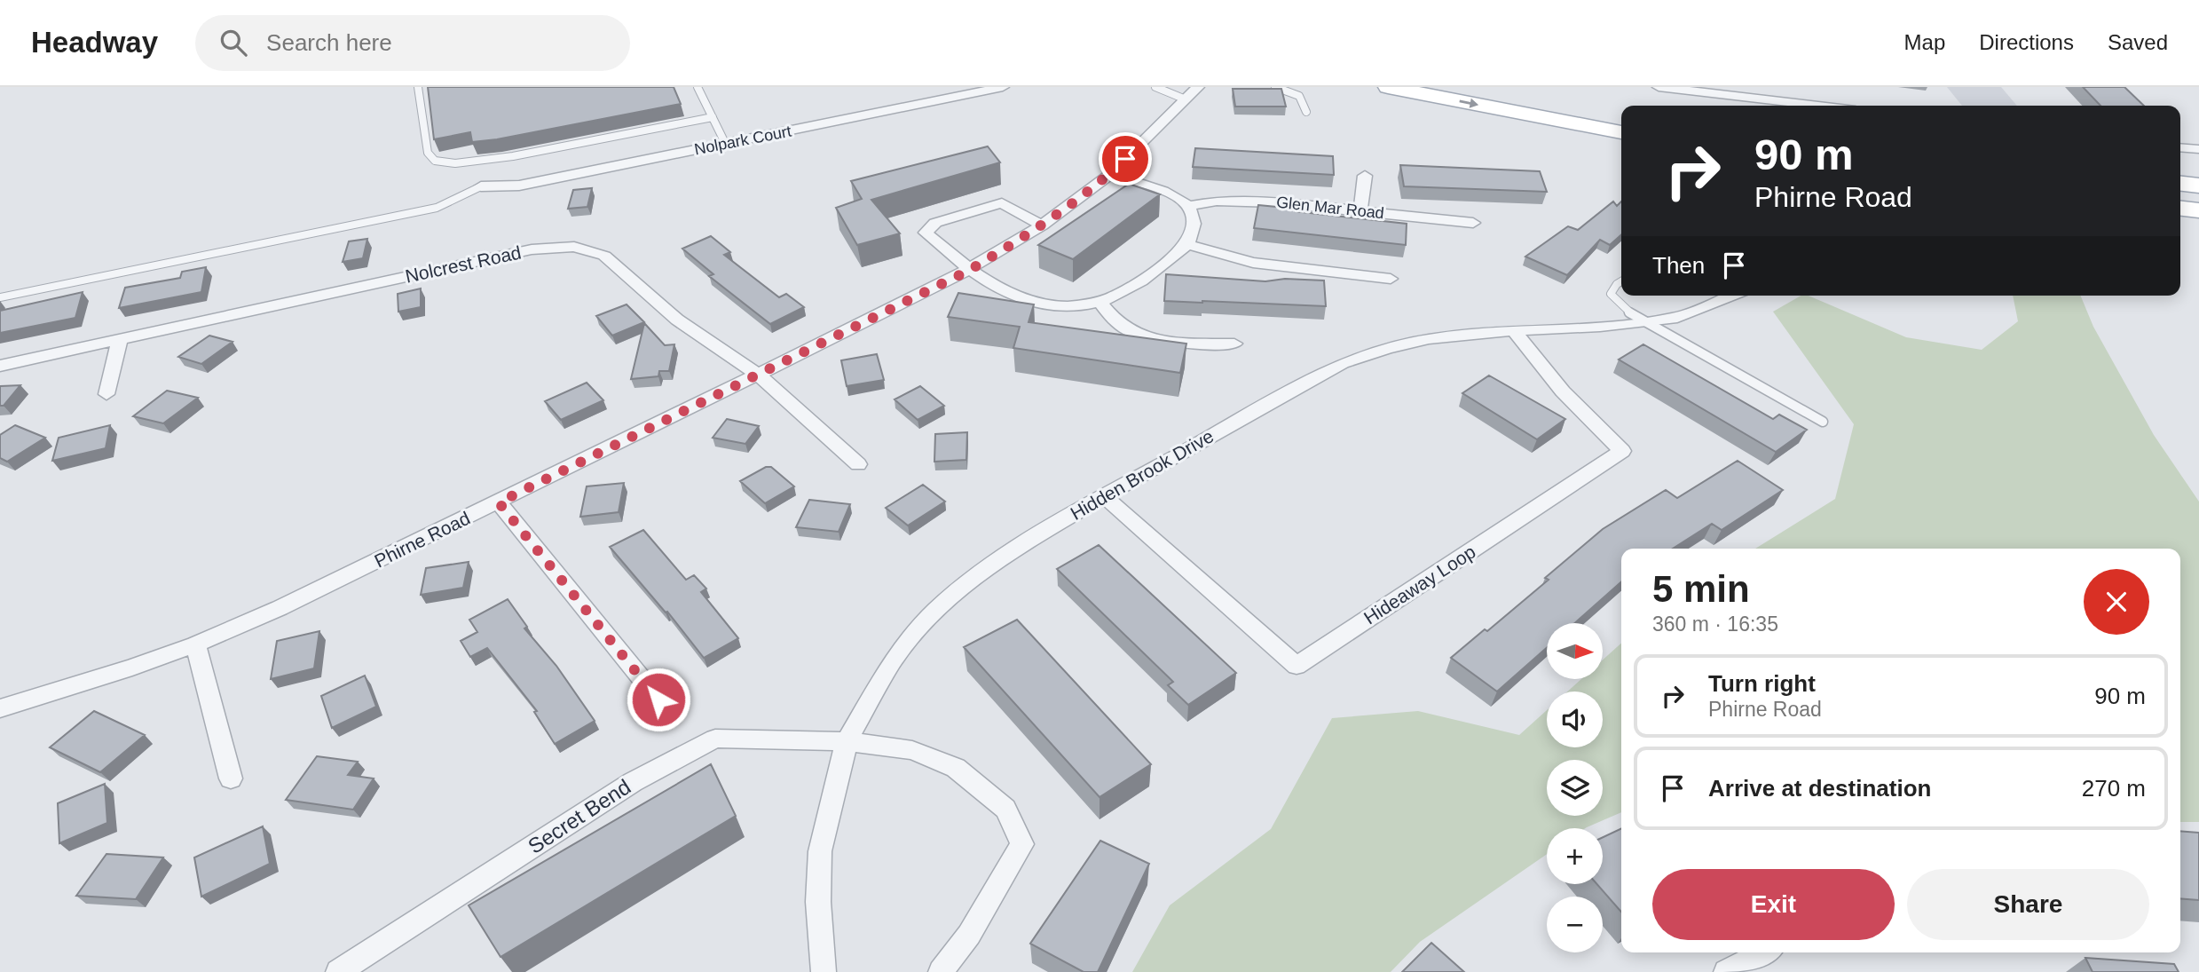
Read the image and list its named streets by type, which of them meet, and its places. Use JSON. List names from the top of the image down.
{
  "streets": {
    "street": [
      "Nolpark Court",
      "Glen Mar Road",
      "Nolcrest Road",
      "Hidden Brook Drive",
      "Phirne Road",
      "Hideaway Loop",
      "Secret Bend"
    ]
  },
  "crossings": [
    ["Nolcrest Road", "Phirne Road"],
    ["Hidden Brook Drive", "Hideaway Loop"],
    ["Hidden Brook Drive", "Secret Bend"]
  ],
  "north": "right",
  "page": {
    "header": "Headway",
    "search": "Search here",
    "nav": ["Map", "Directions", "Saved"],
    "turn": ["90 m", "Phirne Road"],
    "then": "Then",
    "heading": ["5 min", "360 m · 16:35"],
    "map_buttons": ["+", "−"],
    "list": [
      {
        "name": "Turn right",
        "note": "Phirne Road",
        "value": "90 m"
      },
      {
        "name": "Arrive at destination",
        "value": "270 m"
      }
    ],
    "buttons": ["Exit", "Share"]
  }
}
